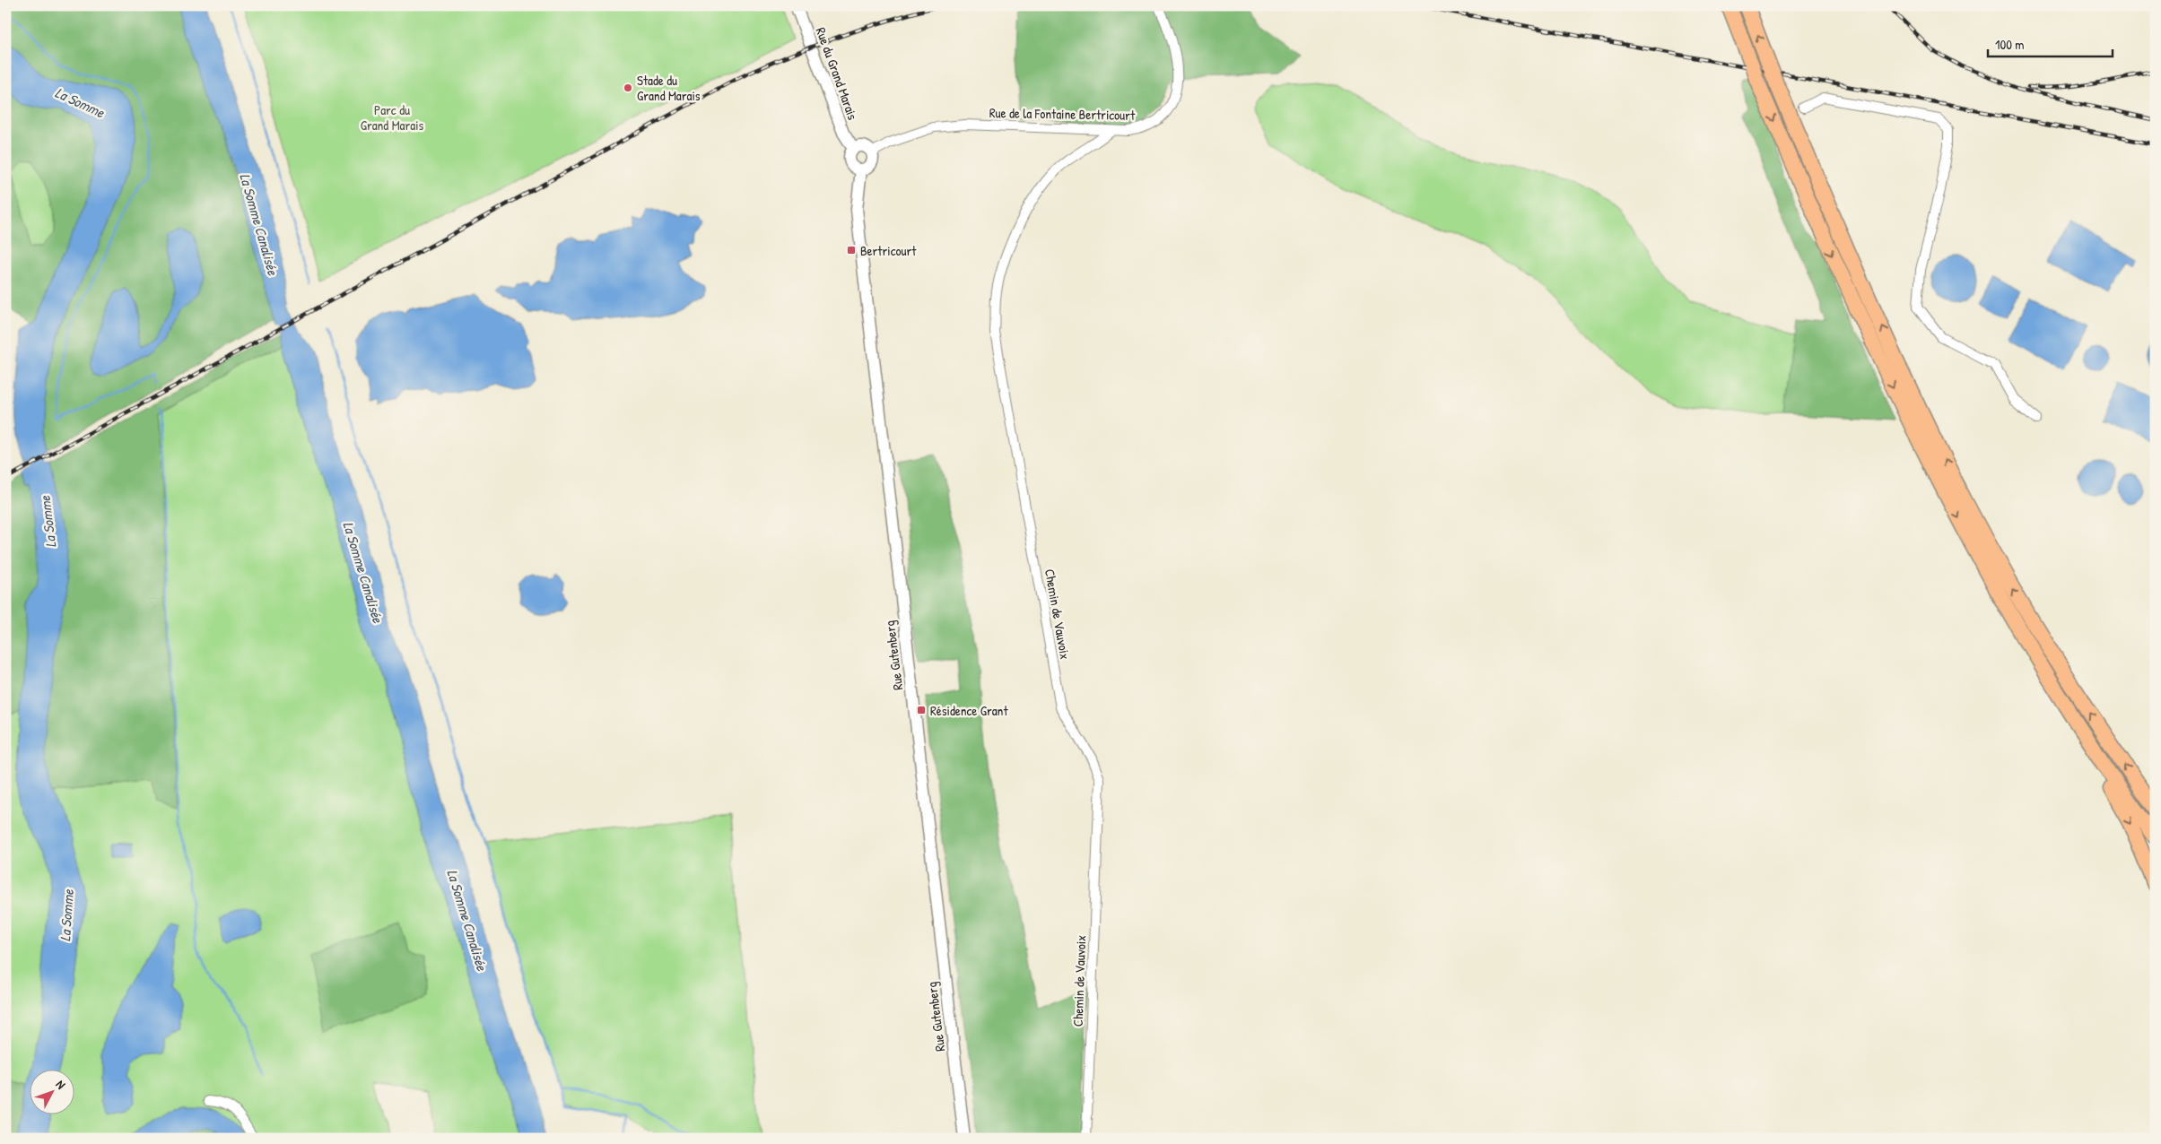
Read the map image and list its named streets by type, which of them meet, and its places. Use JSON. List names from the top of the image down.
{
  "streets": {
    "street": [
      "Rue du Grand Marais",
      "Rue de la Fontaine Bertricourt",
      "Chemin de Vauvoix",
      "Rue Gutenberg"
    ]
  },
  "crossings": [
    ["Rue du Grand Marais", "Rue de la Fontaine Bertricourt"],
    ["Rue du Grand Marais", "Rue Gutenberg"],
    ["Rue de la Fontaine Bertricourt", "Chemin de Vauvoix"],
    ["Rue de la Fontaine Bertricourt", "Rue Gutenberg"]
  ],
  "water": ["La Somme", "La Somme Canalisée"],
  "parks": ["Parc du Grand Marais"],
  "places": {
    "other": ["Stade du Grand Marais"],
    "transit": ["Bertricourt", "Résidence Grant"]
  },
  "scale_bar": "100 m",
  "north": "top right"
}
